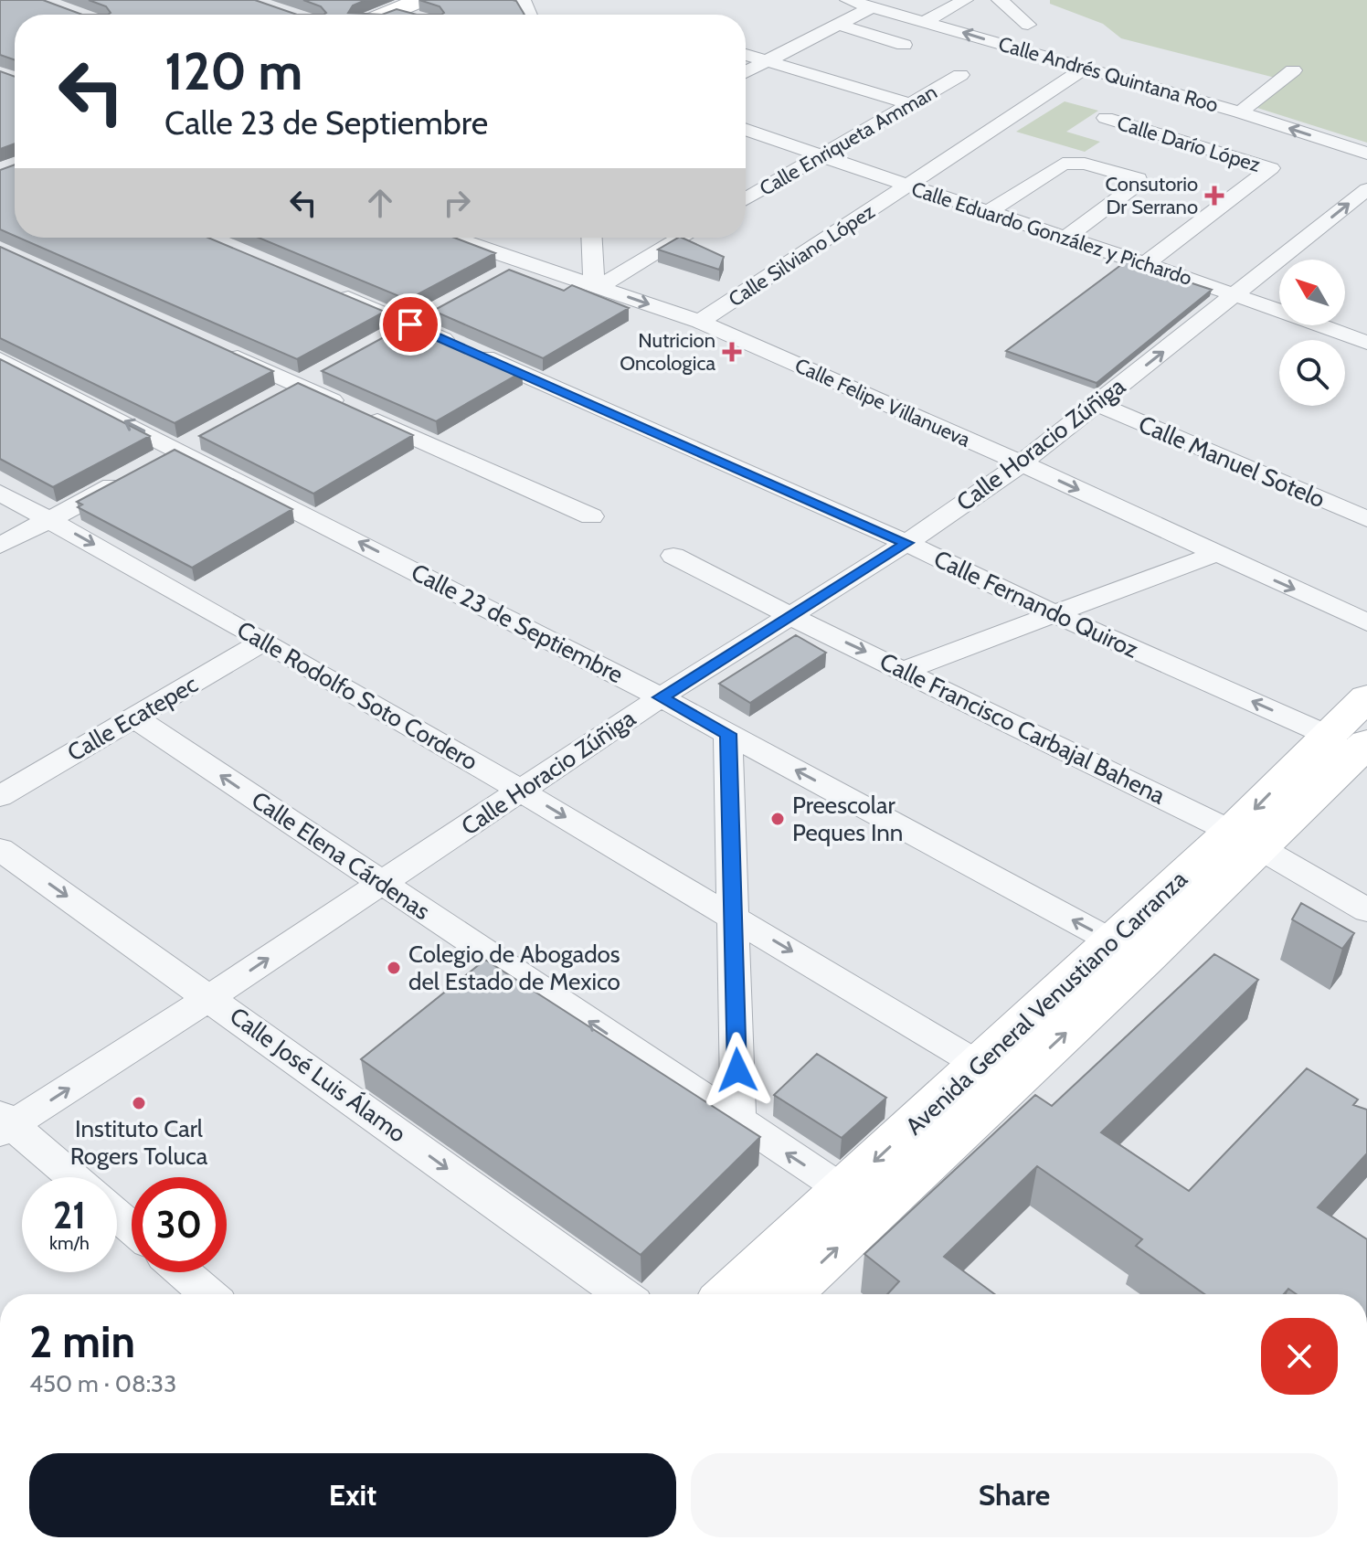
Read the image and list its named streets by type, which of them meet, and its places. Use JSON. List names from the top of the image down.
{
  "streets": {
    "main road": ["Avenida General Venustiano Carranza"],
    "street": [
      "Calle Andrés Quintana Roo",
      "Calle Enriqueta Amman",
      "Calle Darío López",
      "Calle Eduardo González y Pichardo",
      "Calle Silviano López",
      "Calle Felipe Villanueva",
      "Calle Horacio Zúñiga",
      "Calle Manuel Sotelo",
      "Calle Fernando Quiroz",
      "Calle 23 de Septiembre",
      "Calle Rodolfo Soto Cordero",
      "Calle Ecatepec",
      "Calle Francisco Carbajal Bahena",
      "Calle Elena Cárdenas",
      "Calle José Luis Álamo"
    ]
  },
  "crossings": [
    ["Calle Andrés Quintana Roo", "Calle Silviano López"],
    ["Calle Enriqueta Amman", "Calle Eduardo González y Pichardo"],
    ["Calle Darío López", "Calle Eduardo González y Pichardo"],
    ["Calle Eduardo González y Pichardo", "Calle Silviano López"],
    ["Calle Eduardo González y Pichardo", "Calle Horacio Zúñiga"],
    ["Calle Silviano López", "Calle Felipe Villanueva"],
    ["Calle Felipe Villanueva", "Calle Horacio Zúñiga"],
    ["Calle Horacio Zúñiga", "Calle Manuel Sotelo"],
    ["Calle Horacio Zúñiga", "Calle Fernando Quiroz"],
    ["Calle Horacio Zúñiga", "Calle 23 de Septiembre"],
    ["Calle Horacio Zúñiga", "Calle Rodolfo Soto Cordero"],
    ["Calle Horacio Zúñiga", "Calle Francisco Carbajal Bahena"],
    ["Calle Horacio Zúñiga", "Calle Elena Cárdenas"],
    ["Calle Horacio Zúñiga", "Calle José Luis Álamo"],
    ["Calle Fernando Quiroz", "Avenida General Venustiano Carranza"],
    ["Calle 23 de Septiembre", "Avenida General Venustiano Carranza"],
    ["Calle Rodolfo Soto Cordero", "Calle Ecatepec"],
    ["Calle Rodolfo Soto Cordero", "Avenida General Venustiano Carranza"],
    ["Calle Ecatepec", "Calle Elena Cárdenas"],
    ["Calle Francisco Carbajal Bahena", "Avenida General Venustiano Carranza"],
    ["Calle Elena Cárdenas", "Avenida General Venustiano Carranza"]
  ],
  "one_way": [
    "Calle Andrés Quintana Roo",
    "Calle Felipe Villanueva",
    "Calle Horacio Zúñiga",
    "Calle Rodolfo Soto Cordero",
    "Calle Elena Cárdenas",
    "Calle José Luis Álamo"
  ],
  "places": {
    "health": ["Consutorio Dr Serrano", "Nutricion Oncologica"],
    "other": ["Preescolar Peques Inn", "Colegio de Abogados del Estado de Mexico", "Instituto Carl Rogers Toluca"]
  },
  "north": "top left",
  "page": {
    "turn": ["120 m", "Calle 23 de Septiembre"],
    "speed": "21 km/h",
    "limit": "30",
    "heading": ["2 min", "450 m · 08:33"],
    "buttons": ["Exit", "Share"]
  }
}
